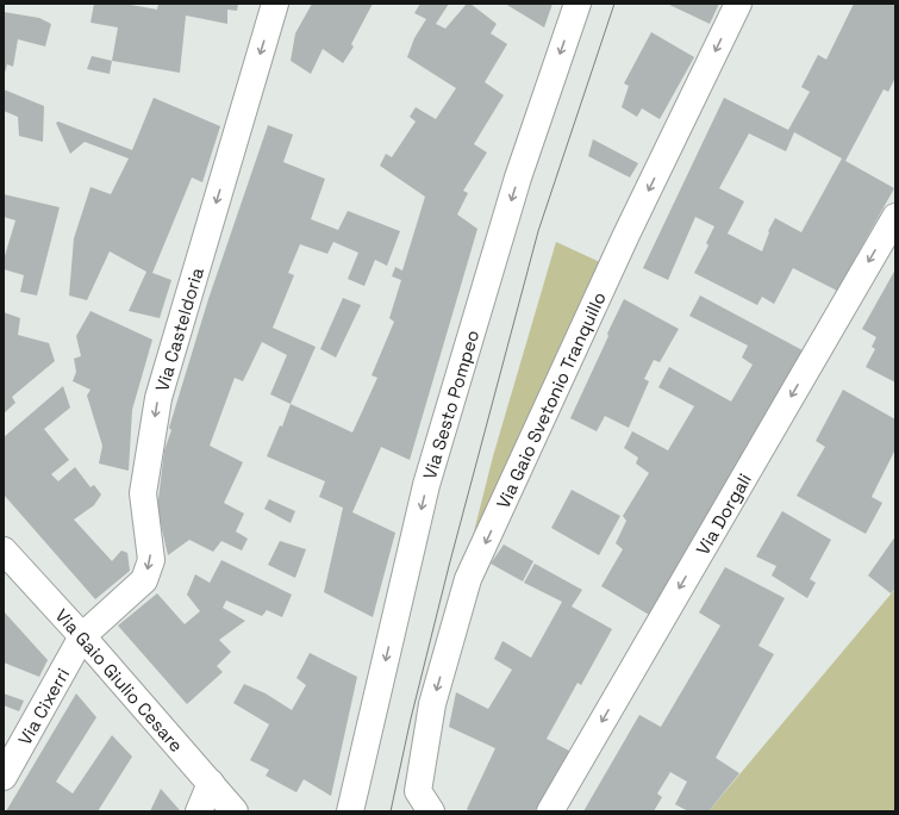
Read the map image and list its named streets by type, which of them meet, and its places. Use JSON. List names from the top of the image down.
{
  "streets": {
    "street": [
      "Via Casteldoria",
      "Via Gaio Svetonio Tranquillo",
      "Via Sesto Pompeo",
      "Via Dorgali",
      "Via Gaio Giulio Cesare",
      "Via Cixerri"
    ]
  },
  "crossings": [
    ["Via Casteldoria", "Via Gaio Giulio Cesare"],
    ["Via Casteldoria", "Via Cixerri"],
    ["Via Gaio Giulio Cesare", "Via Cixerri"]
  ],
  "one_way": [
    "Via Casteldoria",
    "Via Gaio Svetonio Tranquillo",
    "Via Sesto Pompeo",
    "Via Dorgali"
  ]
}
